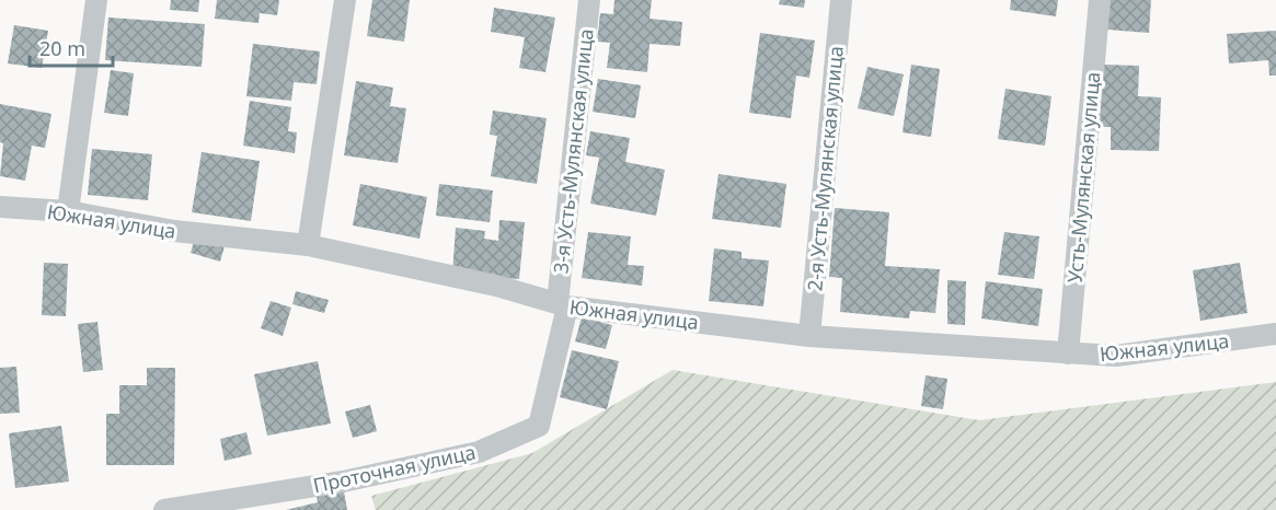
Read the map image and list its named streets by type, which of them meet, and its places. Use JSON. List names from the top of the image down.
{
  "streets": {
    "street": [
      "3-я Усть-Мулянская улица",
      "2-я Усть-Мулянская улица",
      "Усть-Мулянская улица",
      "Южная улица",
      "Проточная улица"
    ]
  },
  "crossings": [
    ["3-я Усть-Мулянская улица", "Южная улица"],
    ["3-я Усть-Мулянская улица", "Проточная улица"],
    ["2-я Усть-Мулянская улица", "Южная улица"],
    ["Усть-Мулянская улица", "Южная улица"],
    ["Южная улица", "Проточная улица"]
  ],
  "scale_bar": "20 m"
}
